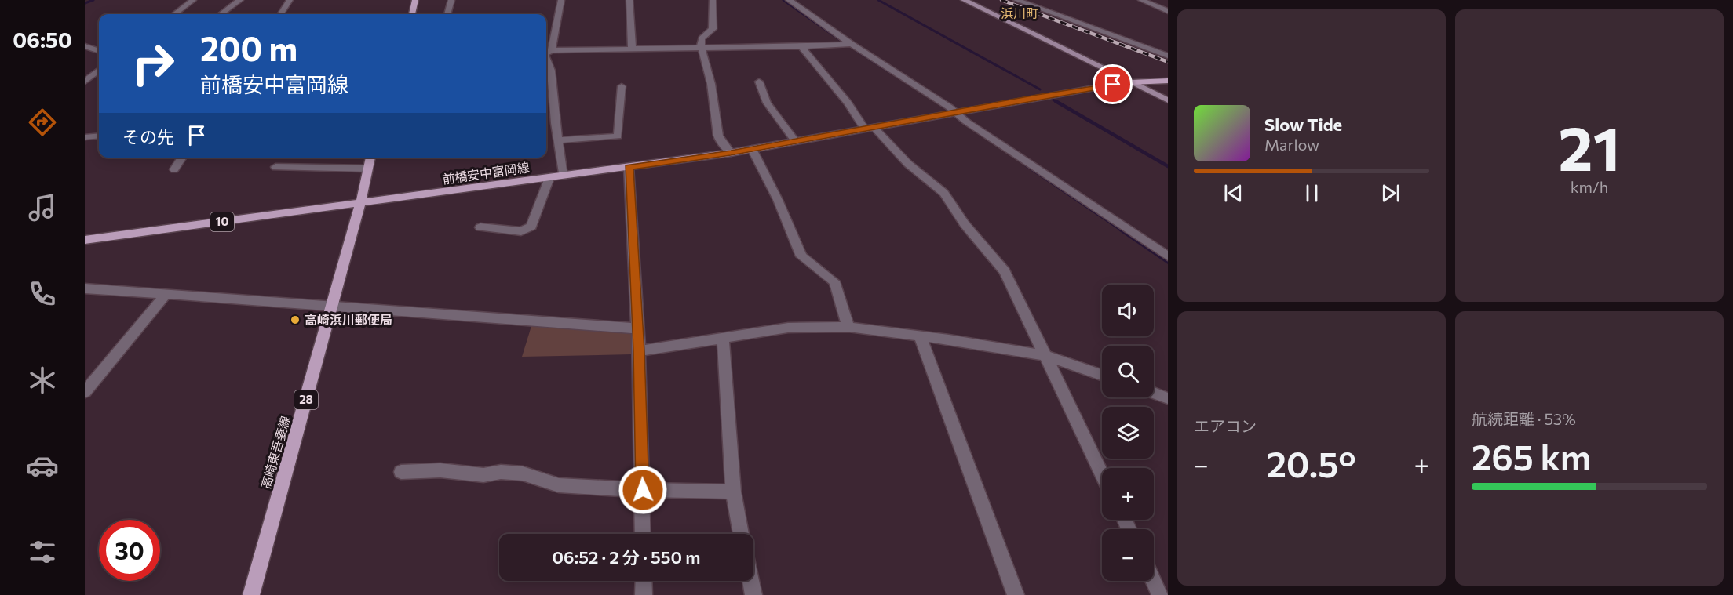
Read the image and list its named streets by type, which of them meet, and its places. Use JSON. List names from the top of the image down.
{
  "streets": {
    "main road": [
      "前橋安中富岡線",
      "10",
      "28",
      "高崎東吾妻線"
    ]
  },
  "crossings": [
    ["前橋安中富岡線", "高崎東吾妻線"]
  ],
  "districts": ["浜川町"],
  "places": ["高崎浜川郵便局"],
  "page": {
    "tabs": "06:50",
    "tile": [
      ["21", "km/h"],
      "エアコン",
      ["航続距離 · 53%", "265 km"]
    ],
    "turn": ["200 m", "前橋安中富岡線"],
    "song": ["Slow Tide", "Marlow"],
    "then": "その先",
    "map_buttons": ["+", "−"],
    "heat": ["−", "20.5°", "+"],
    "limit": "30",
    "trip": "06:52 · 2 分 · 550 m"
  }
}
